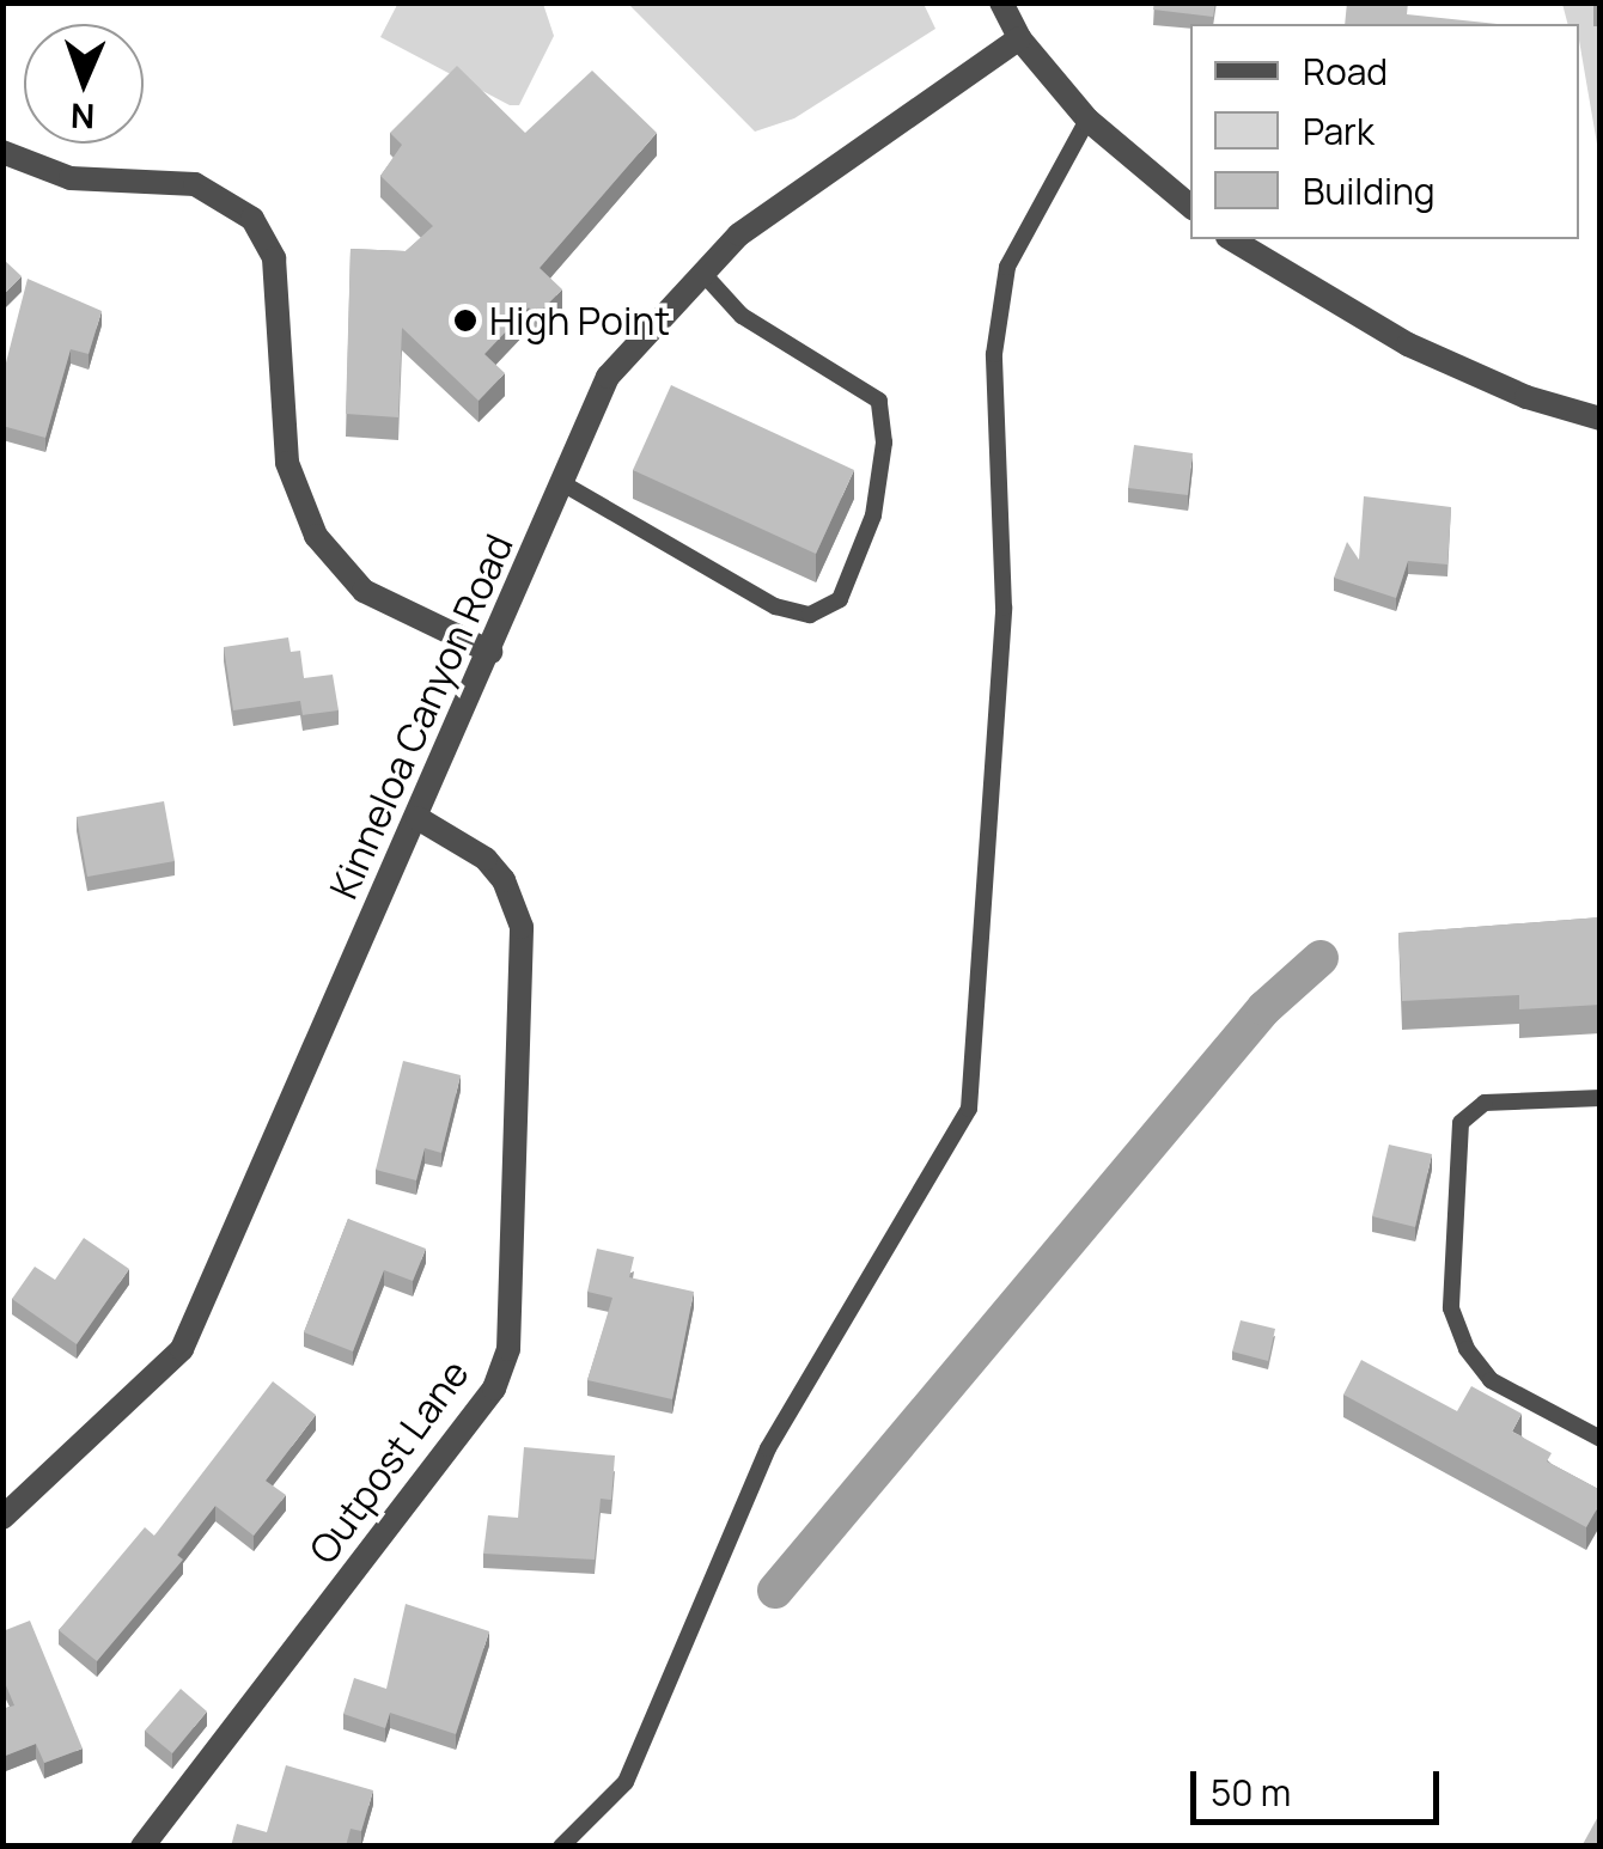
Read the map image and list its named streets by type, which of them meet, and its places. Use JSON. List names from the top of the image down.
{
  "streets": {
    "street": ["Kinneloa Canyon Road", "Outpost Lane"]
  },
  "crossings": [
    ["Kinneloa Canyon Road", "Outpost Lane"]
  ],
  "places": ["High Point"],
  "legend": ["Road", "Park", "Building"],
  "scale_bar": "50 m",
  "north": "bottom"
}
